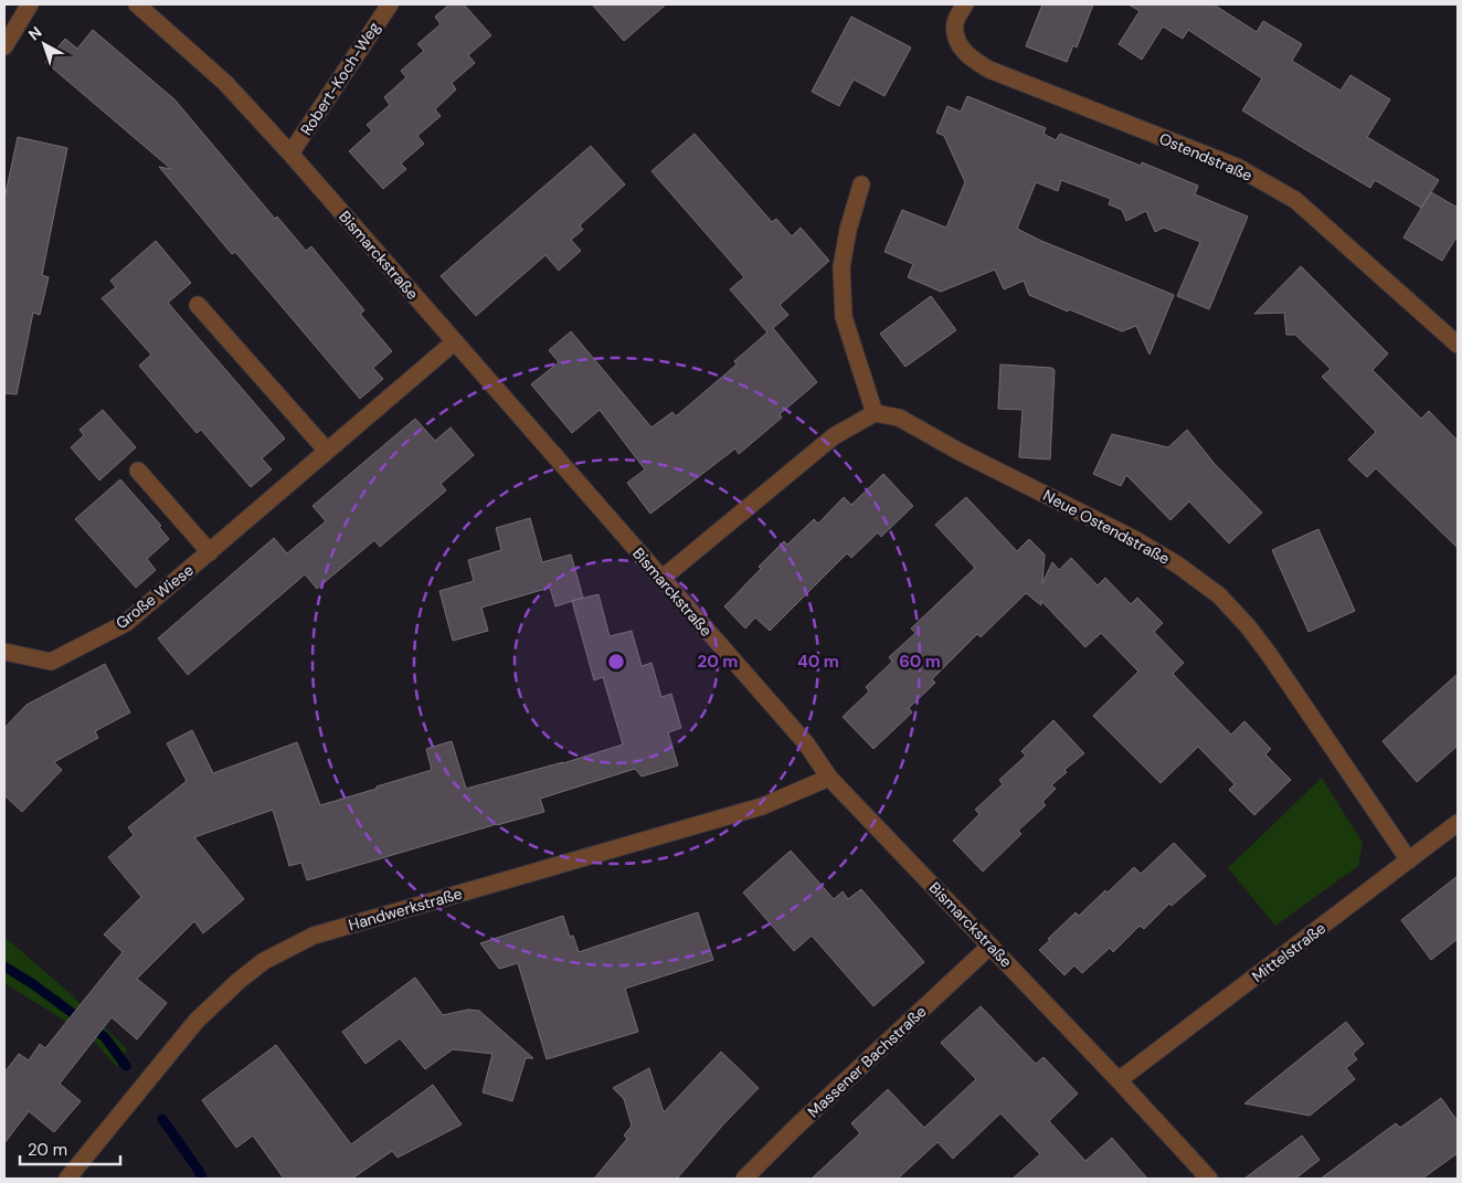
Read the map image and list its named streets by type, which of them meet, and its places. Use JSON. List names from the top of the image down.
{
  "streets": {
    "street": [
      "Robert-Koch-Weg",
      "Ostendstraße",
      "Bismarckstraße",
      "Neue Ostendstraße",
      "Große Wiese",
      "Handwerkstraße",
      "Mittelstraße",
      "Massener Bachstraße"
    ]
  },
  "crossings": [
    ["Robert-Koch-Weg", "Bismarckstraße"],
    ["Bismarckstraße", "Große Wiese"],
    ["Bismarckstraße", "Handwerkstraße"],
    ["Bismarckstraße", "Mittelstraße"],
    ["Bismarckstraße", "Massener Bachstraße"],
    ["Neue Ostendstraße", "Mittelstraße"]
  ],
  "scale_bar": "20 m",
  "north": "top left",
  "rings": ["20 m", "40 m", "60 m"]
}
